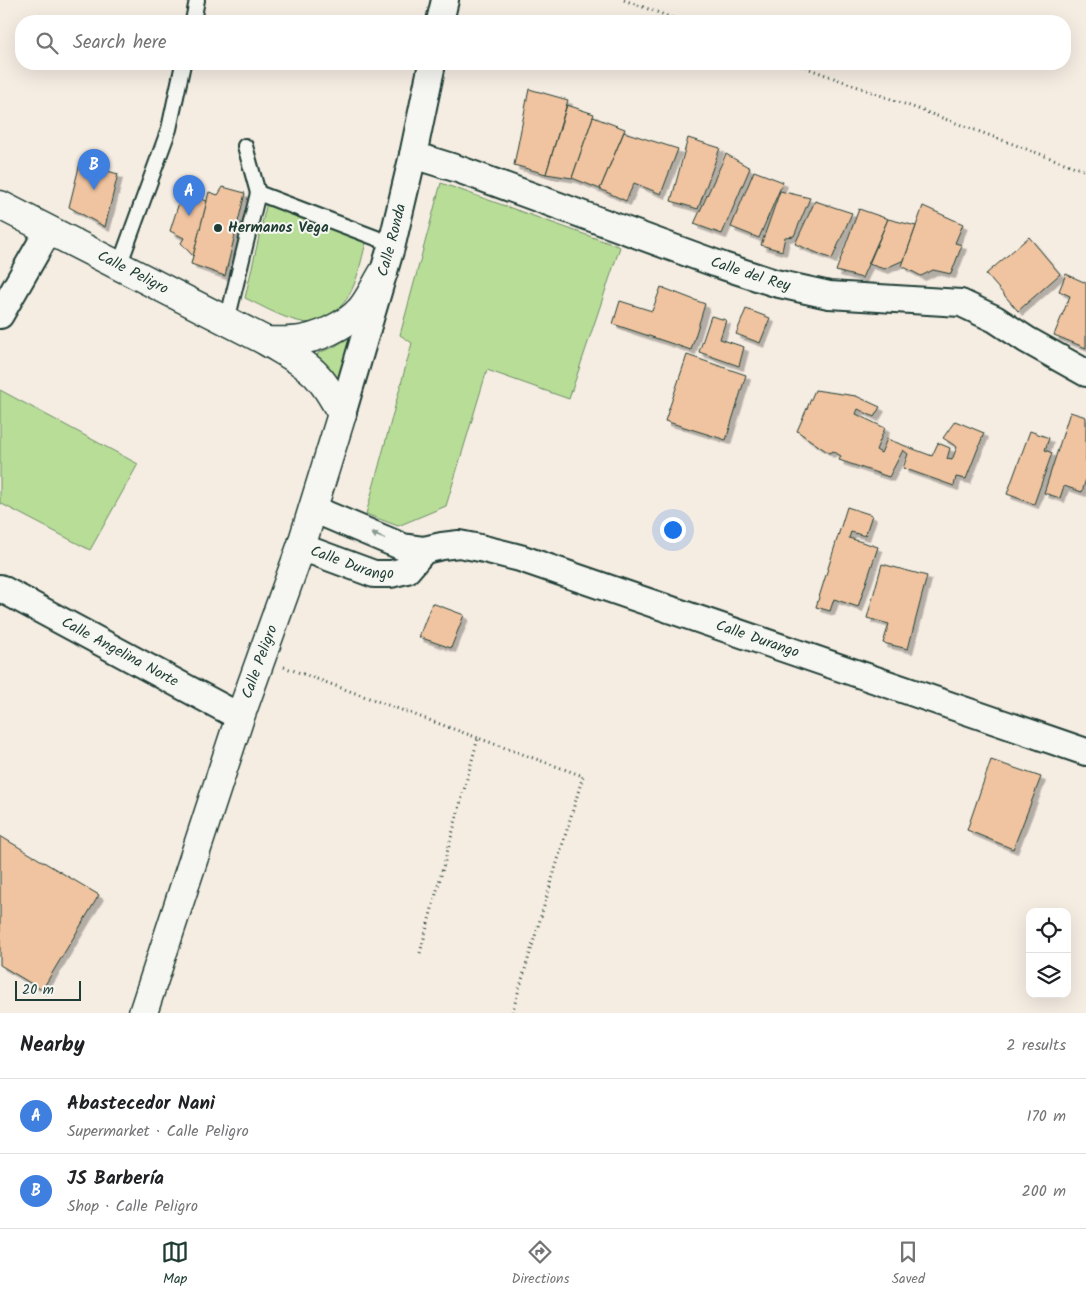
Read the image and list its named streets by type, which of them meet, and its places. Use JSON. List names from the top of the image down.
{
  "streets": {
    "main road": ["Calle Peligro"],
    "street": [
      "Calle Ronda",
      "Calle del Rey",
      "Calle Durango",
      "Calle Angelina Norte"
    ]
  },
  "crossings": [
    ["Calle Ronda", "Calle Peligro"],
    ["Calle Ronda", "Calle del Rey"],
    ["Calle Peligro", "Calle Durango"],
    ["Calle Peligro", "Calle Angelina Norte"]
  ],
  "places": ["Hermanos Vega"],
  "scale_bar": "20 m",
  "page": {
    "search": "Search here",
    "pins": ["B", "A"],
    "scale": "20 m",
    "heading": ["Nearby", "2 results"],
    "list": [
      {
        "mark": "A",
        "name": "Abastecedor Nani",
        "note": "Supermarket · Calle Peligro",
        "value": "170 m"
      },
      {
        "mark": "B",
        "name": "JS Barbería",
        "note": "Shop · Calle Peligro",
        "value": "200 m"
      }
    ],
    "nav": ["Map", "Directions", "Saved"]
  }
}
